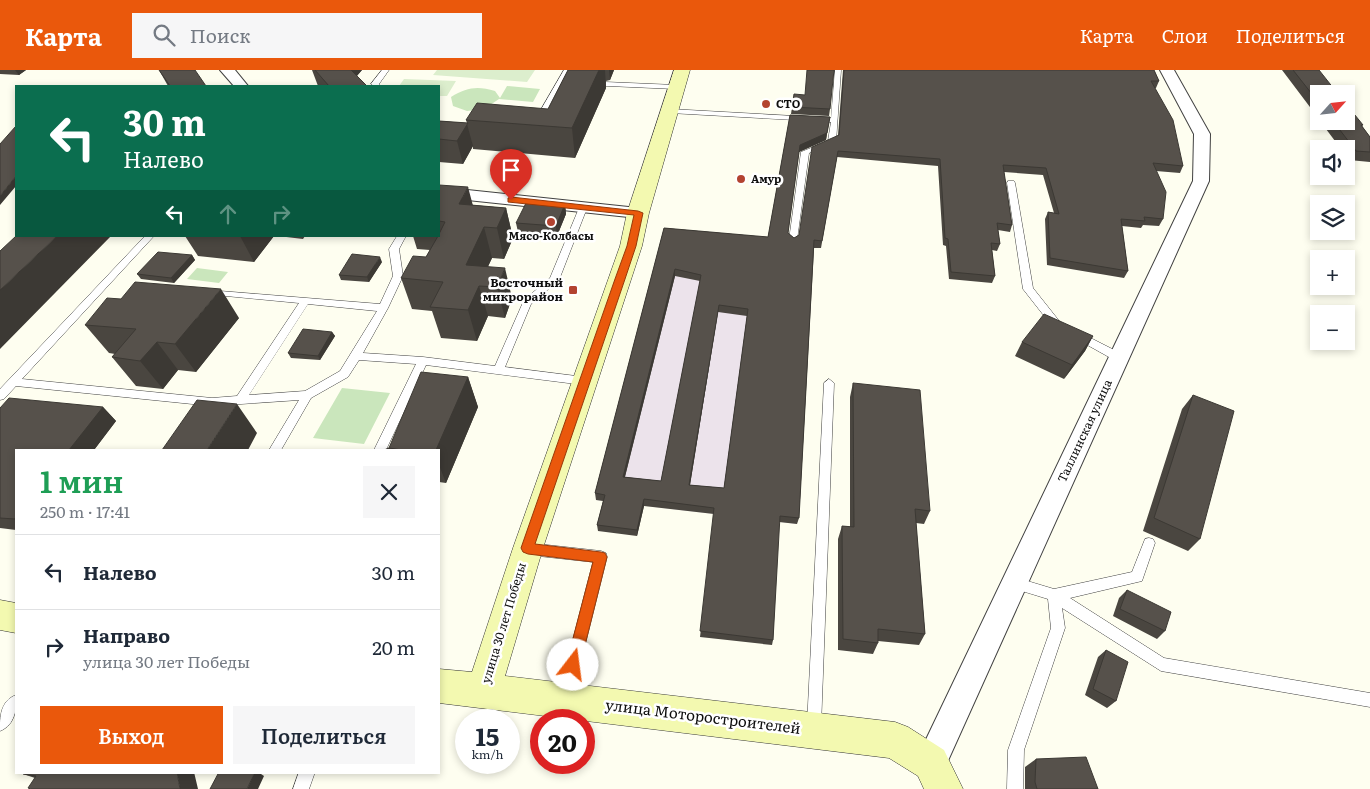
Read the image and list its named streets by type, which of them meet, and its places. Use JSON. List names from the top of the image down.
{
  "streets": {
    "street": ["Таллинская улица", "улица 30 лет Победы", "улица Моторостроителей"]
  },
  "crossings": [
    ["Таллинская улица", "улица Моторостроителей"],
    ["улица 30 лет Победы", "улица Моторостроителей"]
  ],
  "places": {
    "other": ["СТО", "Амур", "Мясо-Колбасы"],
    "transit": ["Восточный микрорайон"]
  },
  "north": "top right",
  "page": {
    "header": "Карта",
    "search": "Поиск",
    "nav": ["Карта", "Слои", "Поделиться"],
    "map_buttons": ["+", "−"],
    "turn": ["30 m", "Налево"],
    "heading": ["1 мин", "250 m · 17:41"],
    "list": [
      {
        "name": "Налево",
        "value": "30 m"
      },
      {
        "name": "Направо",
        "note": "улица 30 лет Победы",
        "value": "20 m"
      }
    ],
    "buttons": ["Выход", "Поделиться"],
    "speed": "15 km/h",
    "limit": "20"
  }
}
